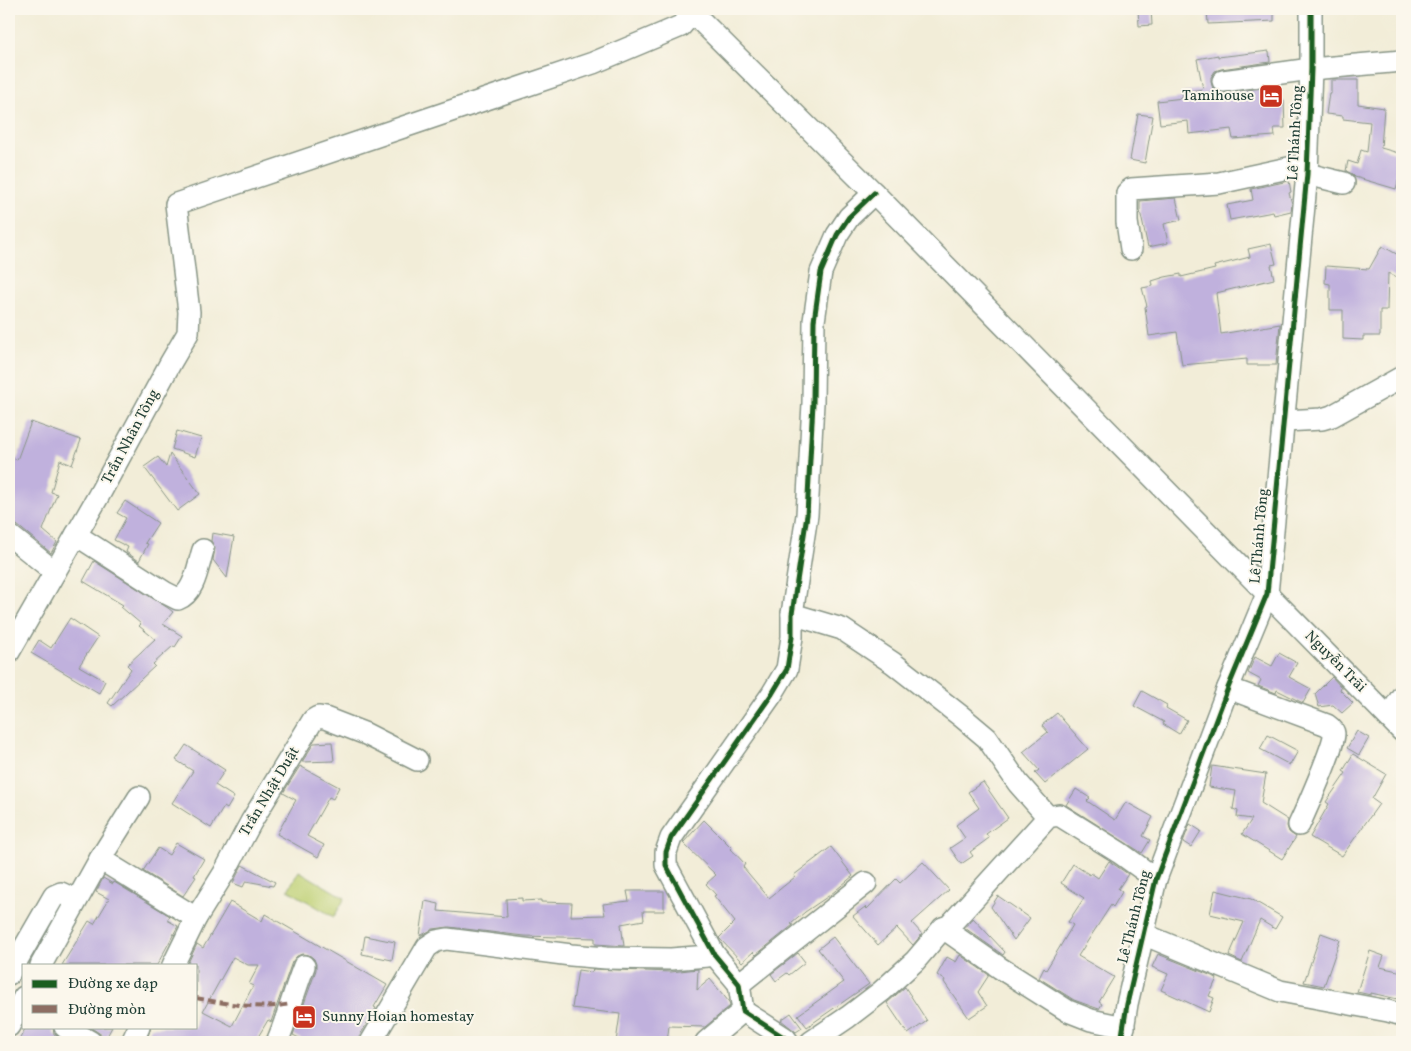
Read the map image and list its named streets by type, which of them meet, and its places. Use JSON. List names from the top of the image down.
{
  "streets": {
    "street": [
      "Lê Thánh Tông",
      "Trần Nhân Tông",
      "Nguyễn Trãi",
      "Trần Nhật Duật"
    ]
  },
  "crossings": [
    ["Lê Thánh Tông", "Nguyễn Trãi"],
    ["Trần Nhân Tông", "Nguyễn Trãi"]
  ],
  "places": {
    "hotel": ["Tamihouse", "Sunny Hoian homestay"]
  },
  "legend": ["Đường xe đạp", "Đường mòn"]
}
